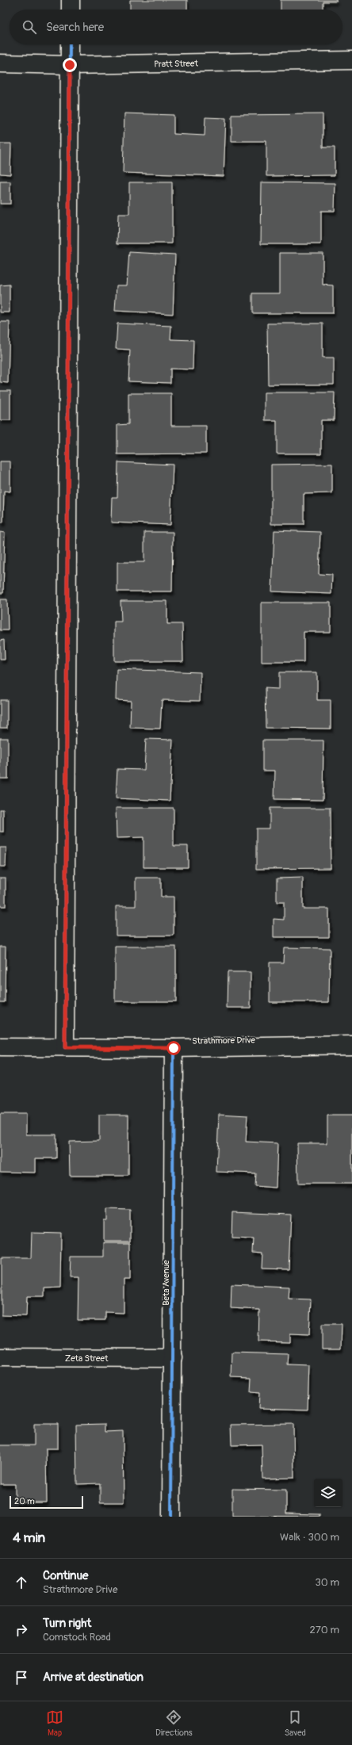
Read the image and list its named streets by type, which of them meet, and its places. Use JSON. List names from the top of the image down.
{
  "streets": {
    "street": [
      "Pratt Street",
      "Strathmore Drive",
      "Beta Avenue",
      "Zeta Street"
    ]
  },
  "crossings": [
    ["Strathmore Drive", "Beta Avenue"],
    ["Beta Avenue", "Zeta Street"]
  ],
  "scale_bar": "20 m",
  "page": {
    "search": "Search here",
    "scale": "20 m",
    "heading": ["4 min", "Walk · 300 m"],
    "list": [
      ["Continue", "Strathmore Drive", "30 m"],
      ["Turn right", "Comstock Road", "270 m"],
      "Arrive at destination"
    ],
    "nav": ["Map", "Directions", "Saved"]
  }
}
